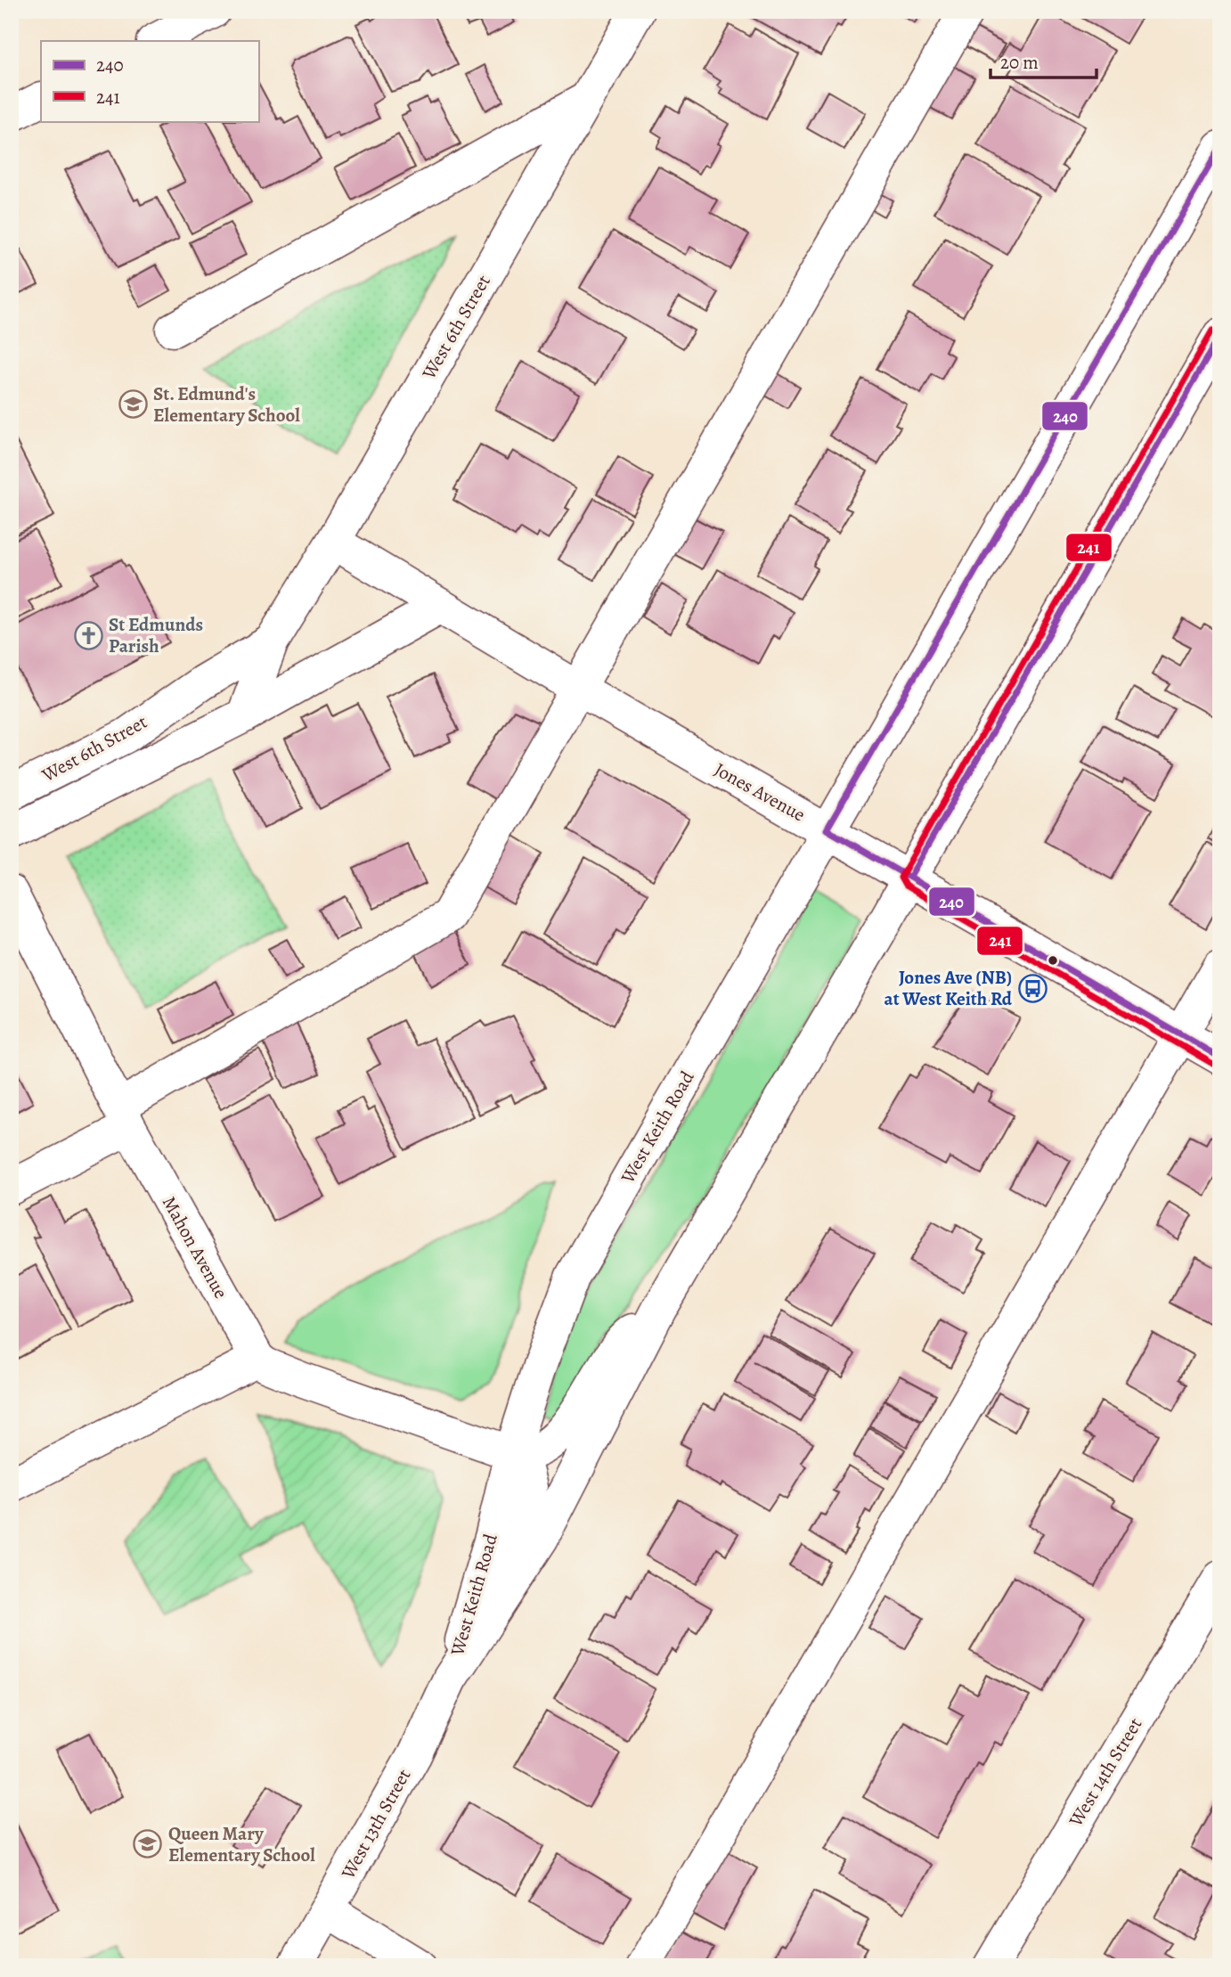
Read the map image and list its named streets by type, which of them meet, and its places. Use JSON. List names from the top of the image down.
{
  "streets": {
    "street": [
      "West 6th Street",
      "Jones Avenue",
      "West Keith Road",
      "Mahon Avenue",
      "West 14th Street",
      "West 13th Street"
    ]
  },
  "crossings": [
    ["West 6th Street", "Jones Avenue"],
    ["Jones Avenue", "West Keith Road"],
    ["West Keith Road", "West 13th Street"]
  ],
  "places": {
    "school or university": ["St. Edmund's Elementary School", "Queen Mary Elementary School"],
    "church": ["St Edmunds Parish"],
    "bus stop": ["Jones Ave (NB) at West Keith Rd"]
  },
  "lines": ["transit line 240", "transit line 241"],
  "legend": ["240", "241"],
  "scale_bar": "20 m"
}
